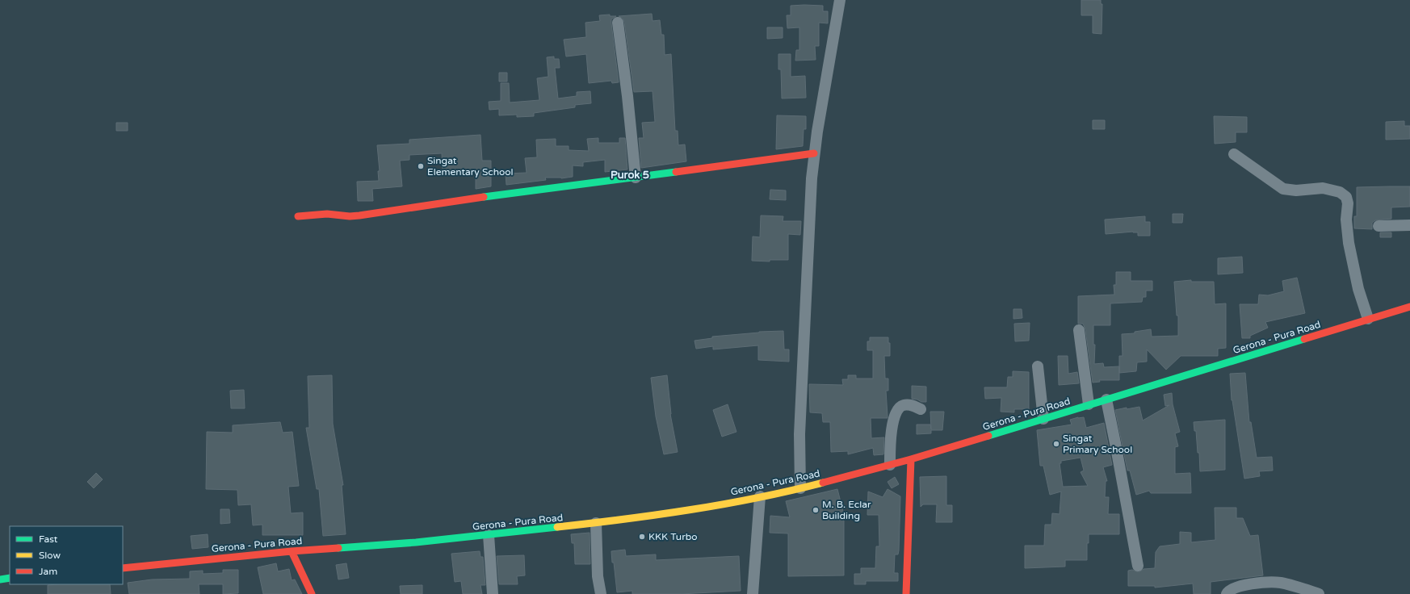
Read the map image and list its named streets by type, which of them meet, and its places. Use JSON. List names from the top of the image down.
{
  "streets": {
    "main road": ["Gerona - Pura Road"]
  },
  "districts": ["Purok 5"],
  "places": [
    "Singat Elementary School",
    "Singat Primary School",
    "M. B. Eclar Building",
    "KKK Turbo"
  ],
  "legend": ["Fast", "Slow", "Jam"]
}
